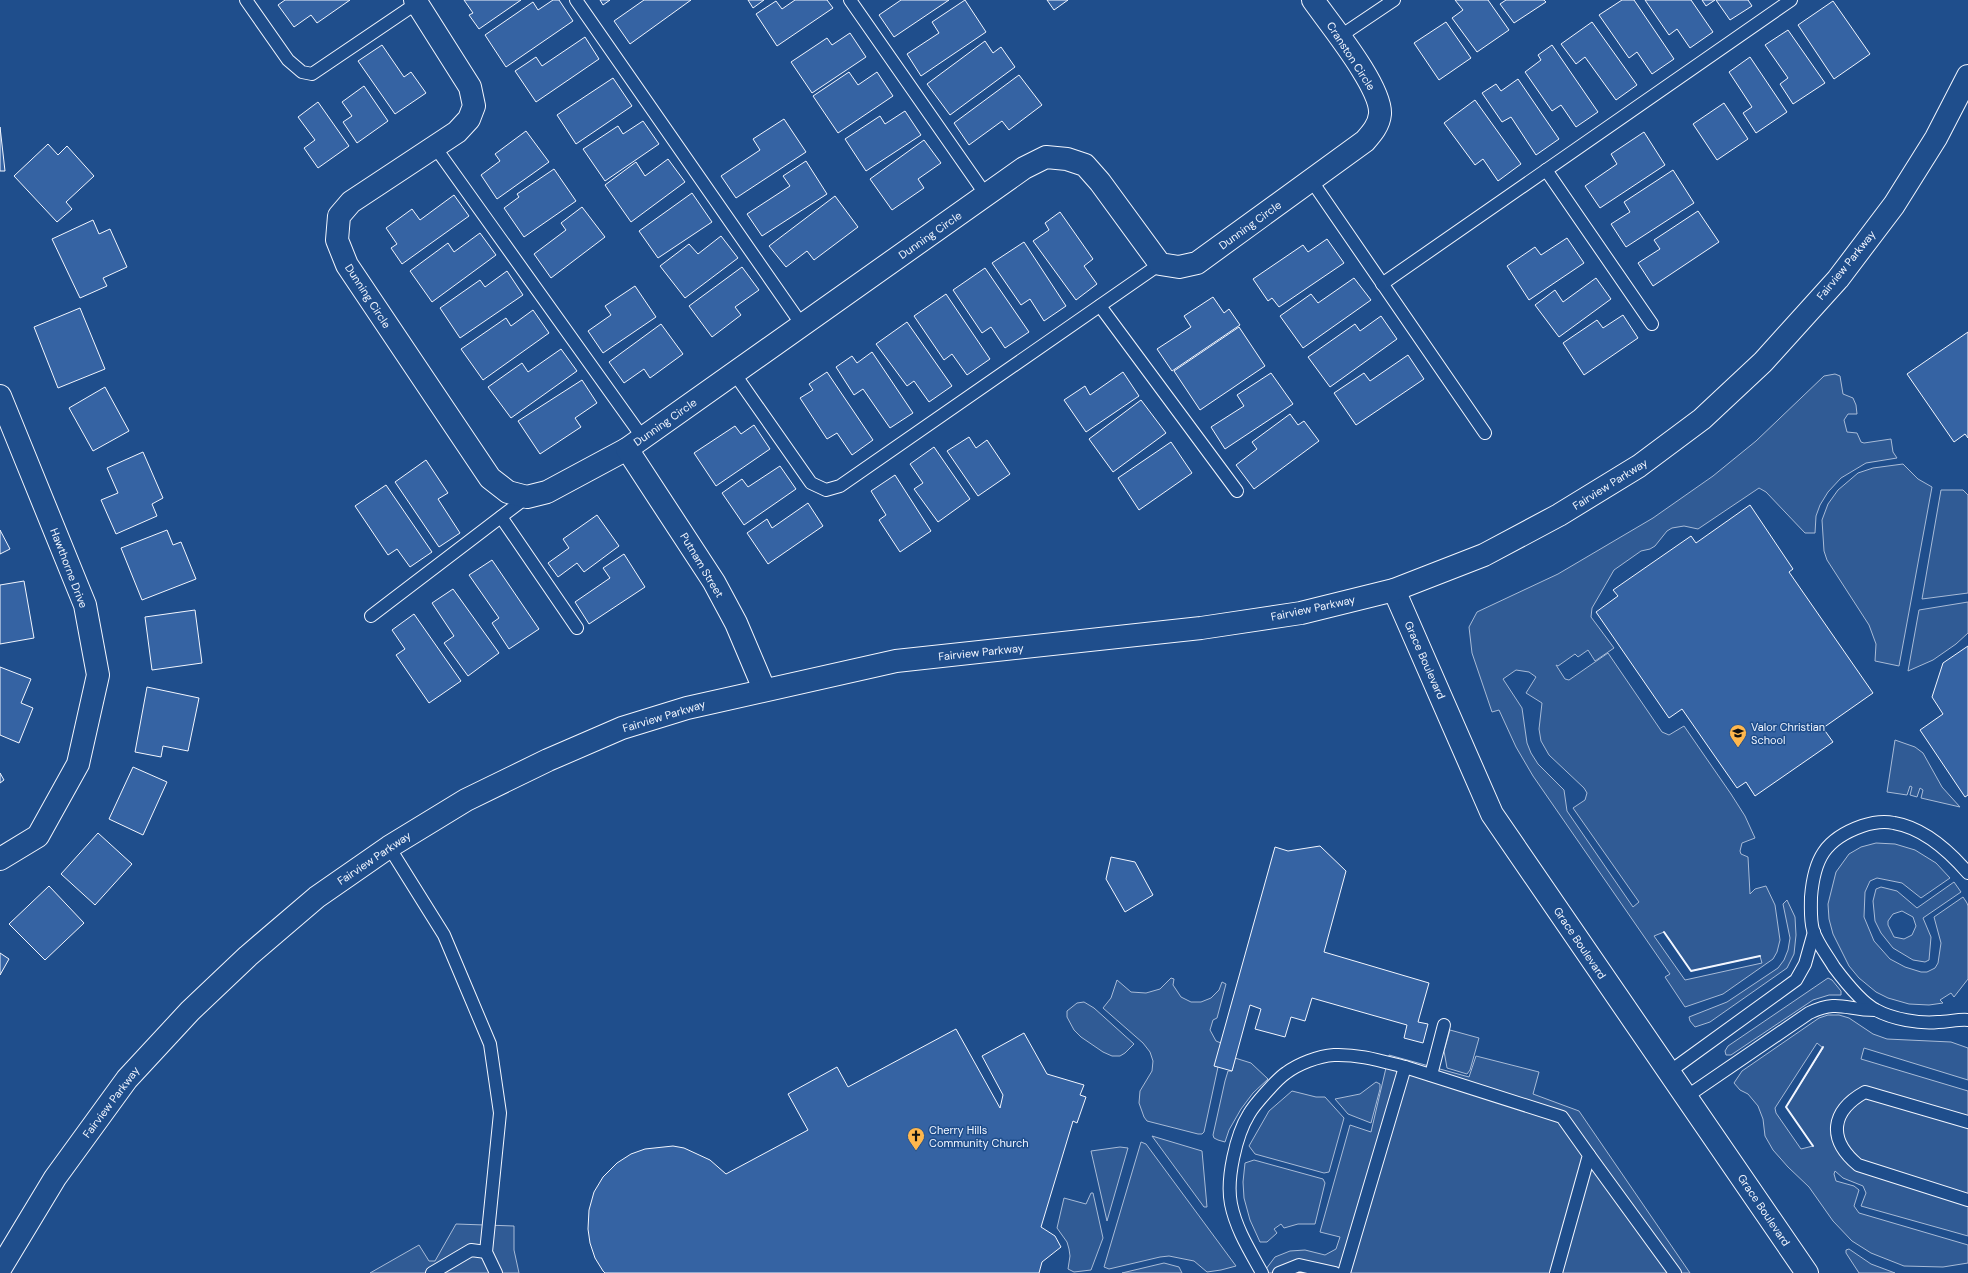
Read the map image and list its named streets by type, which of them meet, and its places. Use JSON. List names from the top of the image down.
{
  "streets": {
    "street": [
      "Cranston Circle",
      "Dunning Circle",
      "Fairview Parkway",
      "Putnam Street",
      "Hawthorne Drive",
      "Grace Boulevard"
    ]
  },
  "crossings": [
    ["Cranston Circle", "Dunning Circle"],
    ["Dunning Circle", "Putnam Street"],
    ["Fairview Parkway", "Putnam Street"],
    ["Fairview Parkway", "Grace Boulevard"]
  ],
  "places": {
    "school or university": ["Valor Christian School"],
    "church": ["Cherry Hills Community Church"]
  }
}
